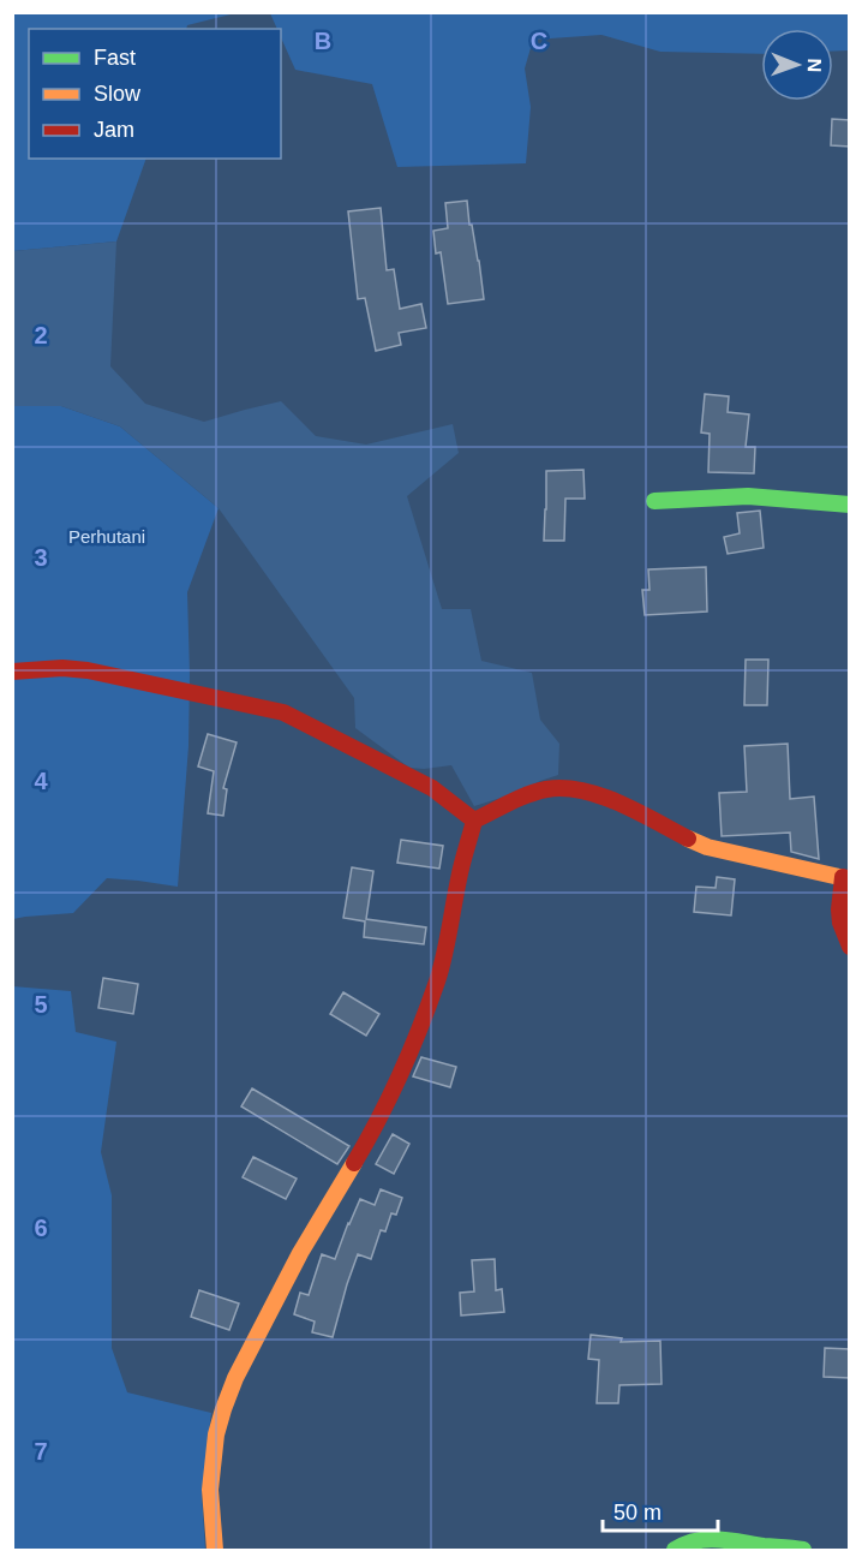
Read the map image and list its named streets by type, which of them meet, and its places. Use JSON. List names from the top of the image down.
{
  "parks": ["Perhutani"],
  "legend": ["Fast", "Slow", "Jam"],
  "scale_bar": "50 m",
  "north": "right",
  "grid": {
    "columns": ["B", "C"],
    "rows": [
      "2",
      "3",
      "4",
      "5",
      "6",
      "7"
    ]
  }
}
